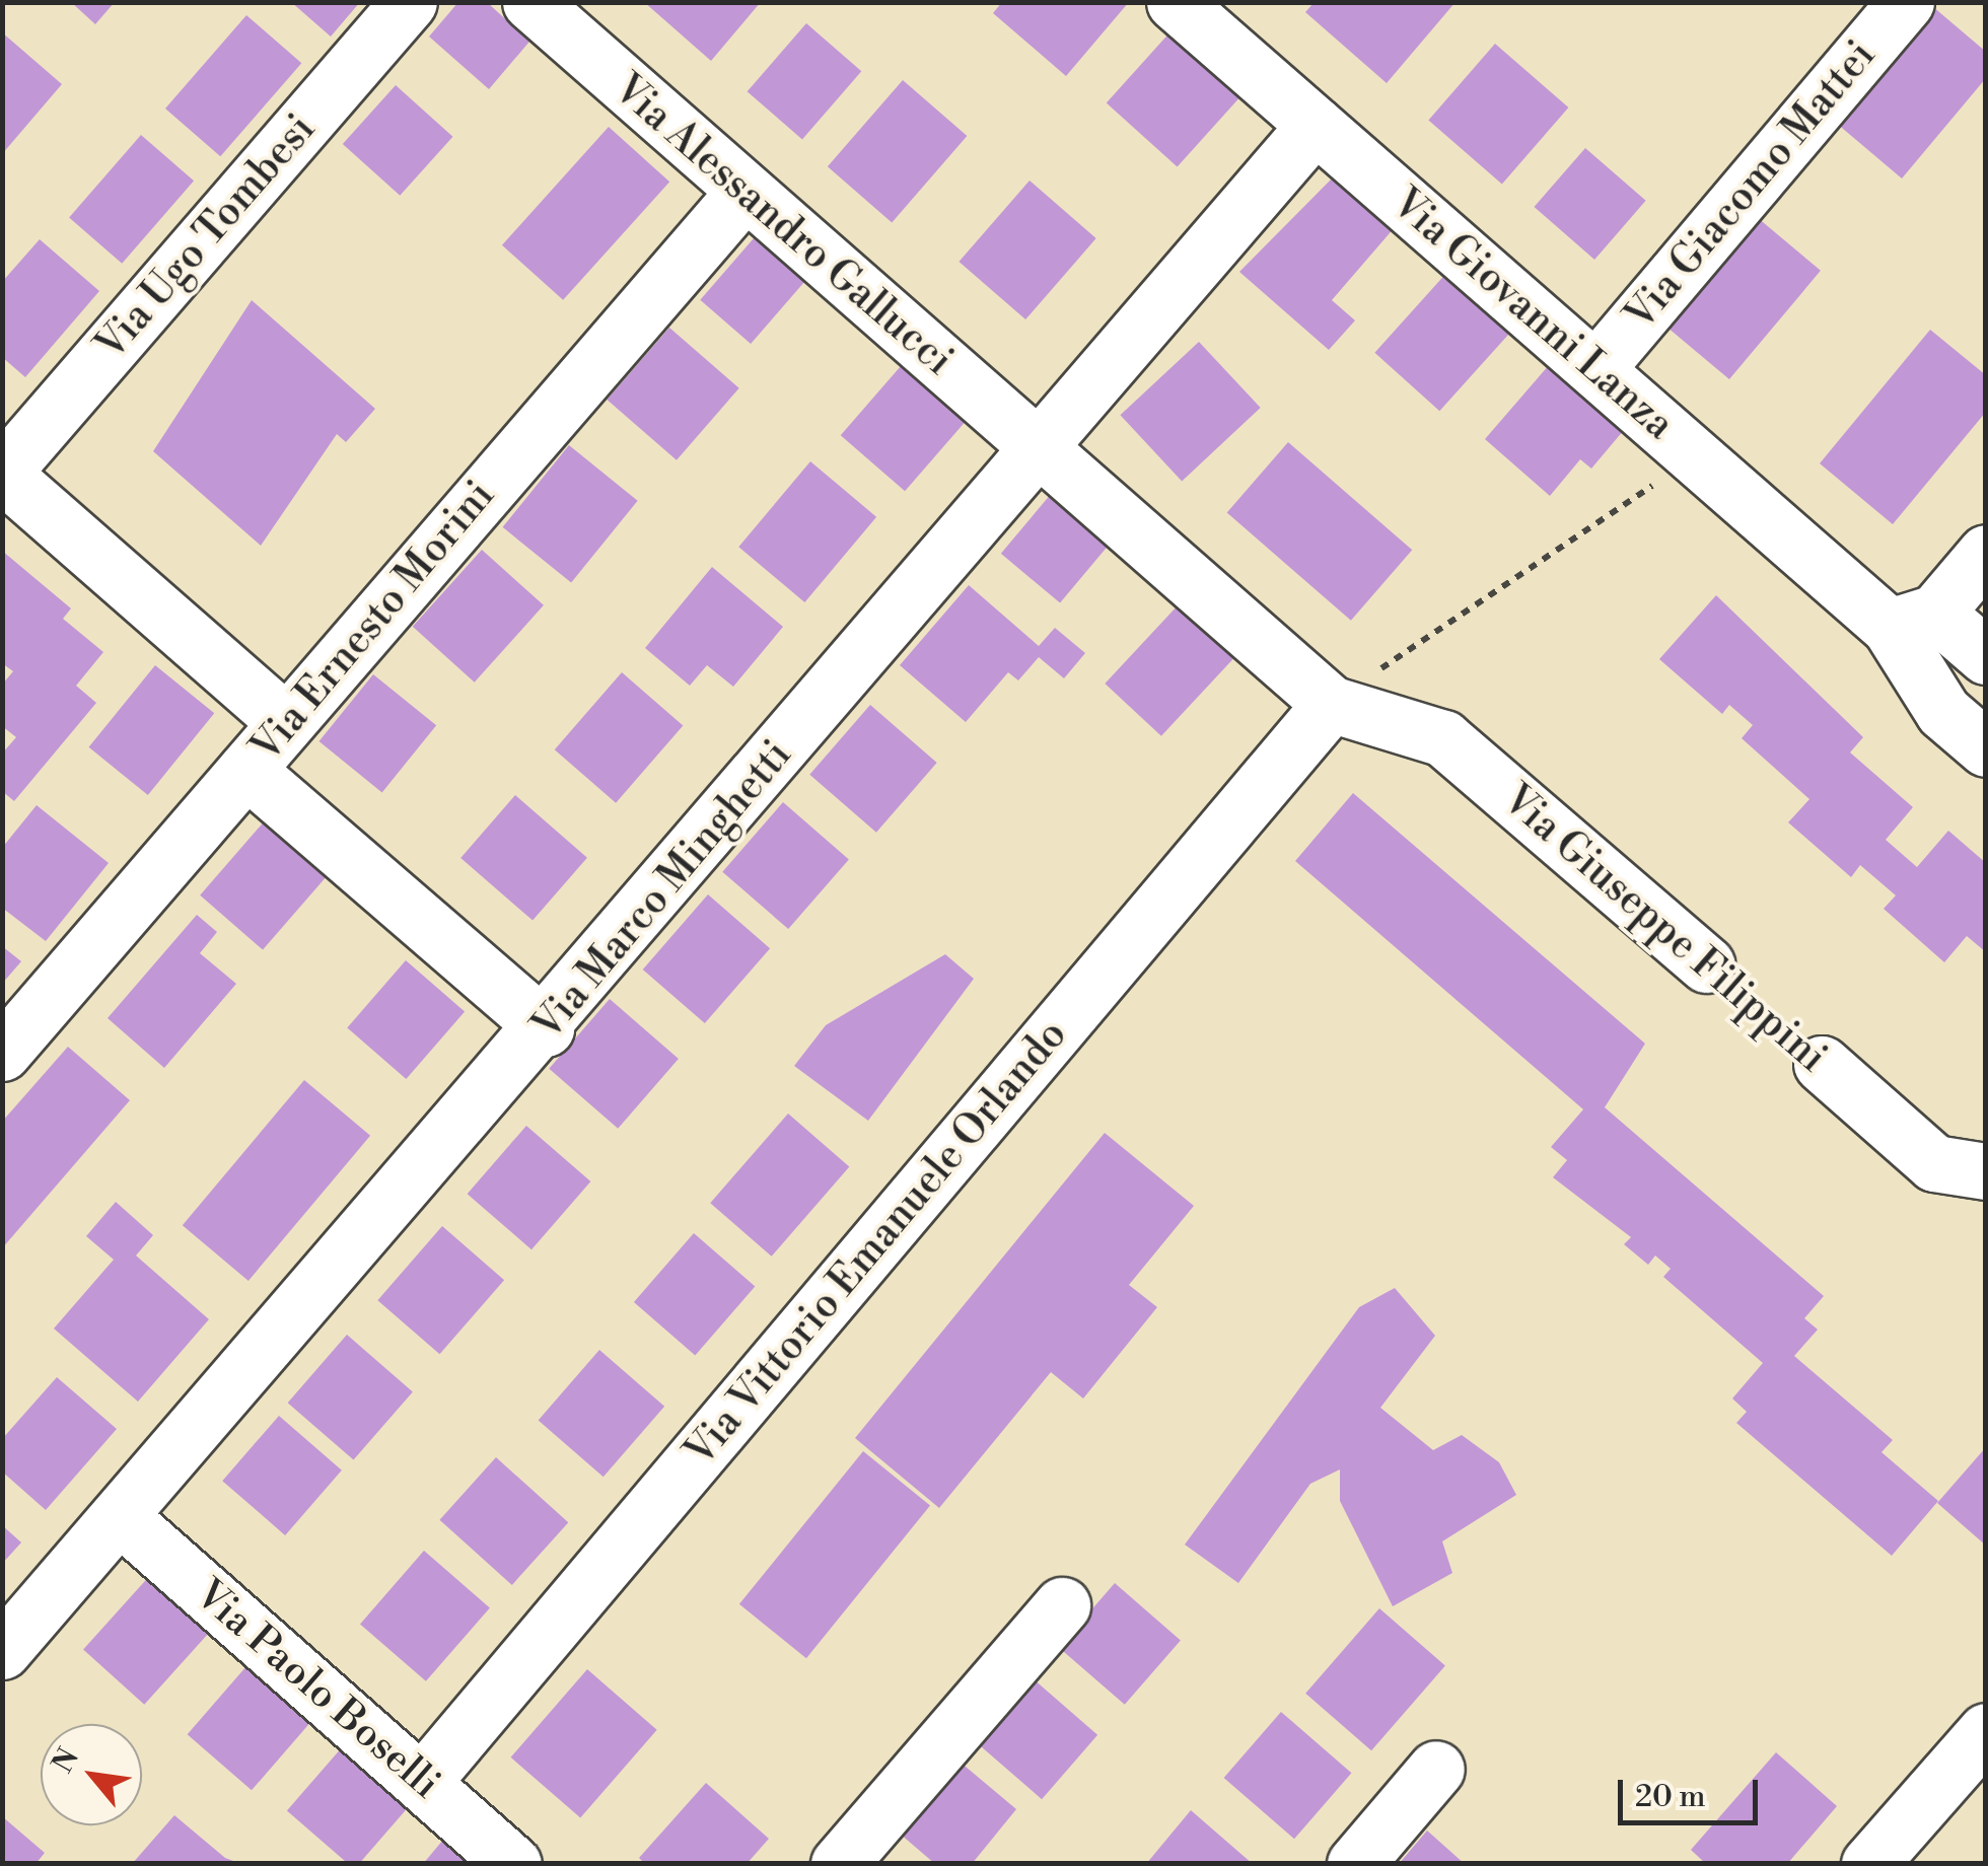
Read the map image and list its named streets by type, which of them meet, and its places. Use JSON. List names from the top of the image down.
{
  "streets": {
    "street": [
      "Via Giacomo Mattei",
      "Via Alessandro Gallucci",
      "Via Ugo Tombesi",
      "Via Giovanni Lanza",
      "Via Ernesto Morini",
      "Via Marco Minghetti",
      "Via Giuseppe Filippini",
      "Via Vittorio Emanuele Orlando",
      "Via Paolo Boselli"
    ]
  },
  "crossings": [
    ["Via Giacomo Mattei", "Via Giovanni Lanza"],
    ["Via Alessandro Gallucci", "Via Ernesto Morini"],
    ["Via Alessandro Gallucci", "Via Marco Minghetti"],
    ["Via Alessandro Gallucci", "Via Giuseppe Filippini"],
    ["Via Alessandro Gallucci", "Via Vittorio Emanuele Orlando"],
    ["Via Ugo Tombesi", "Via Ernesto Morini"],
    ["Via Giovanni Lanza", "Via Marco Minghetti"],
    ["Via Marco Minghetti", "Via Paolo Boselli"],
    ["Via Giuseppe Filippini", "Via Vittorio Emanuele Orlando"],
    ["Via Vittorio Emanuele Orlando", "Via Paolo Boselli"]
  ],
  "scale_bar": "20 m",
  "north": "top left"
}
